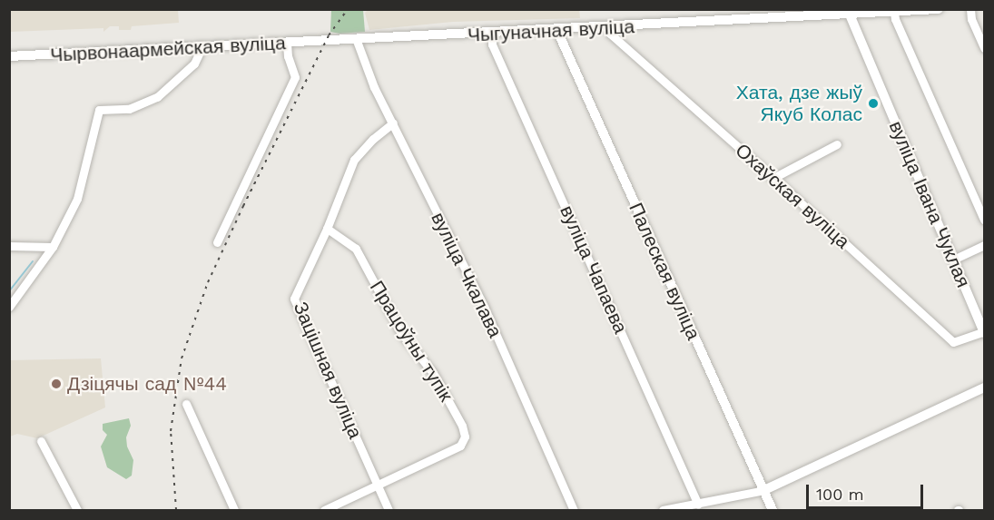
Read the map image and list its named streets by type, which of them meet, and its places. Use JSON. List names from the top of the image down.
{
  "streets": {
    "street": [
      "Чыгуначная вуліца",
      "Чырвонаармейская вуліца",
      "Охаўская вуліца",
      "вуліца Івана Чуклая",
      "вуліца Чапаева",
      "Палеская вуліца",
      "вуліца Чкалава",
      "Працоўны тупік",
      "Зацішная вуліца"
    ]
  },
  "crossings": [
    ["Чыгуначная вуліца", "Чырвонаармейская вуліца"],
    ["Чыгуначная вуліца", "Охаўская вуліца"],
    ["Чыгуначная вуліца", "вуліца Івана Чуклая"],
    ["Чыгуначная вуліца", "вуліца Чапаева"],
    ["Чыгуначная вуліца", "Палеская вуліца"],
    ["Чыгуначная вуліца", "вуліца Чкалава"],
    ["Охаўская вуліца", "вуліца Івана Чуклая"],
    ["вуліца Чкалава", "Зацішная вуліца"],
    ["Працоўны тупік", "Зацішная вуліца"]
  ],
  "places": ["Хата, дзе жыў Якуб Колас", "Дзіцячы сад №44"],
  "scale_bar": "100 m"
}
